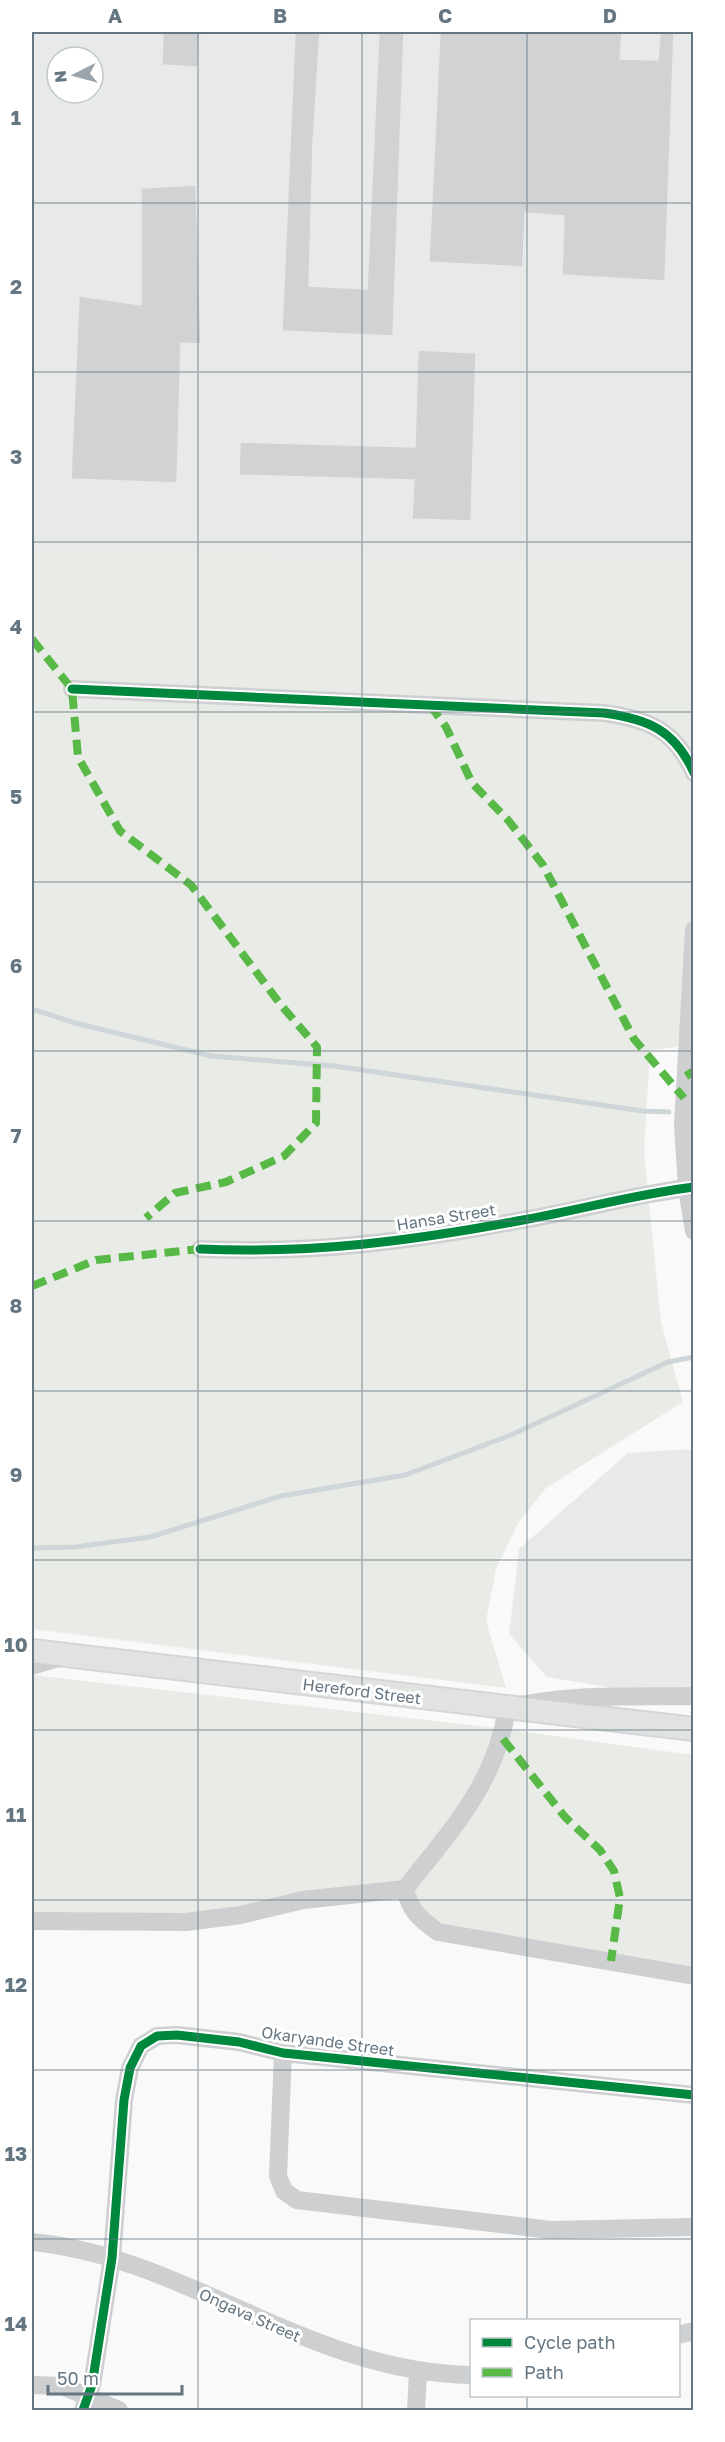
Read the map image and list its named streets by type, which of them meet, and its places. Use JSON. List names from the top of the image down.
{
  "streets": {
    "main road": ["Hereford Street"],
    "street": ["Hansa Street", "Okaryande Street", "Ongava Street"]
  },
  "crossings": [
    ["Okaryande Street", "Ongava Street"]
  ],
  "legend": ["Cycle path", "Path"],
  "scale_bar": "50 m",
  "north": "left",
  "grid": {
    "columns": [
      "A",
      "B",
      "C",
      "D"
    ],
    "rows": [
      "1",
      "2",
      "3",
      "4",
      "5",
      "6",
      "7",
      "8",
      "9",
      "10",
      "11",
      "12",
      "13",
      "14"
    ]
  }
}
